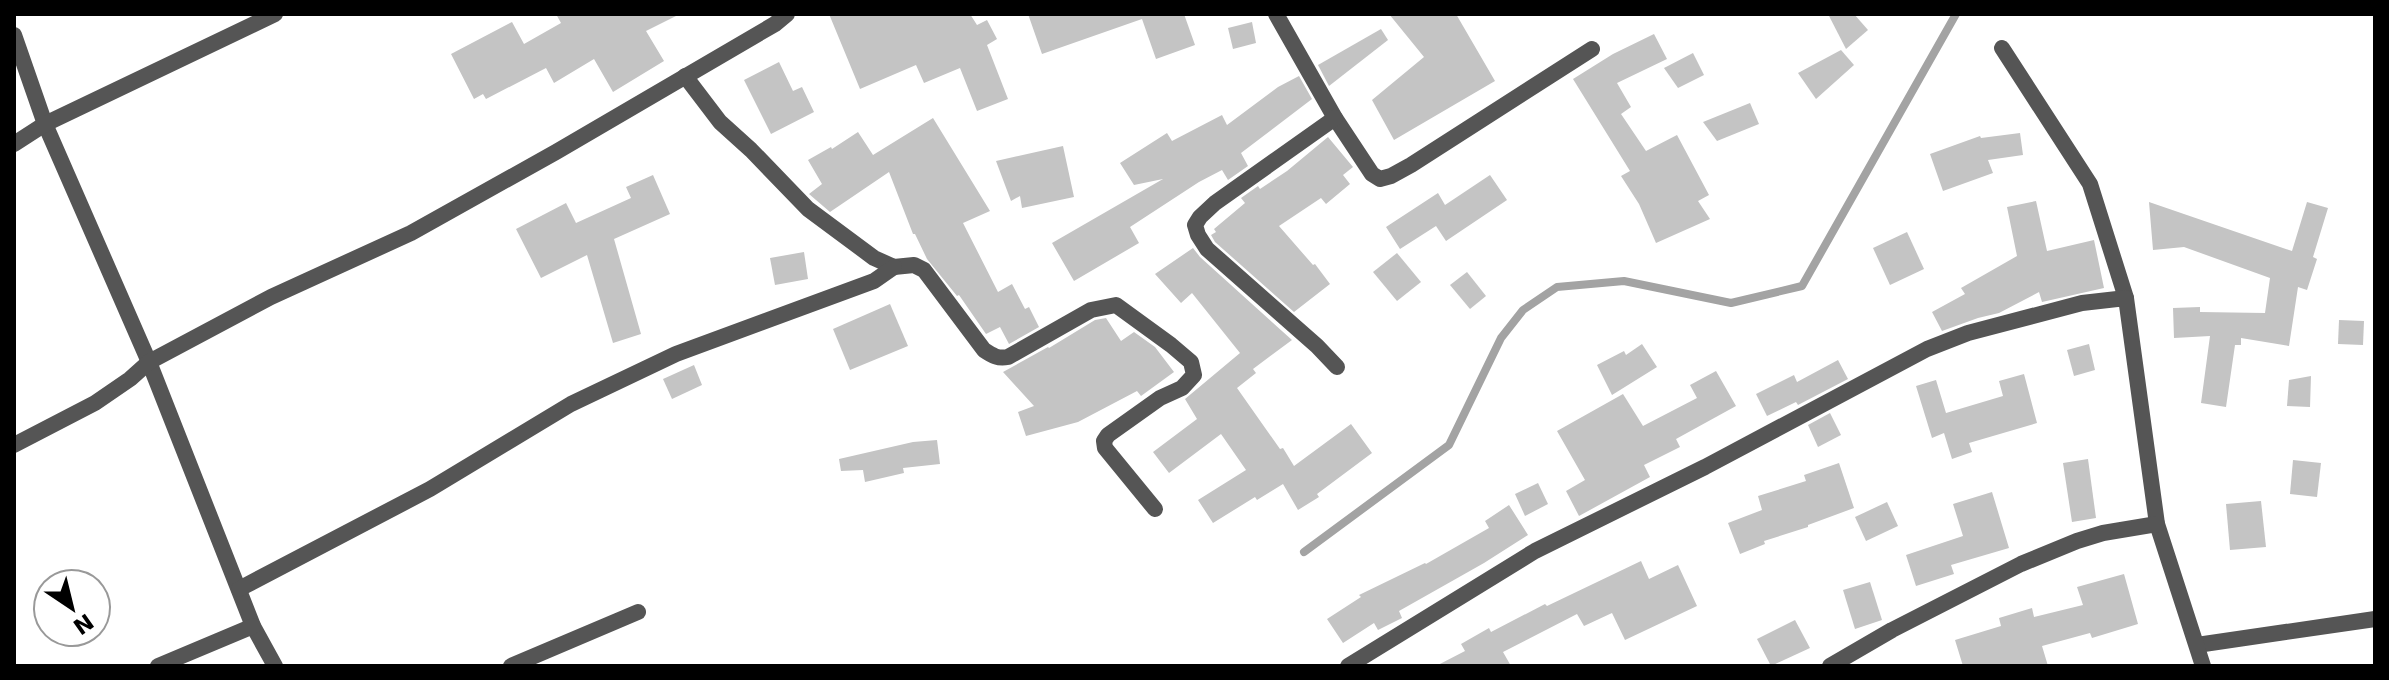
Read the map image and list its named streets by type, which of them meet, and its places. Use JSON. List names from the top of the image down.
{
  "north": "bottom right"
}
